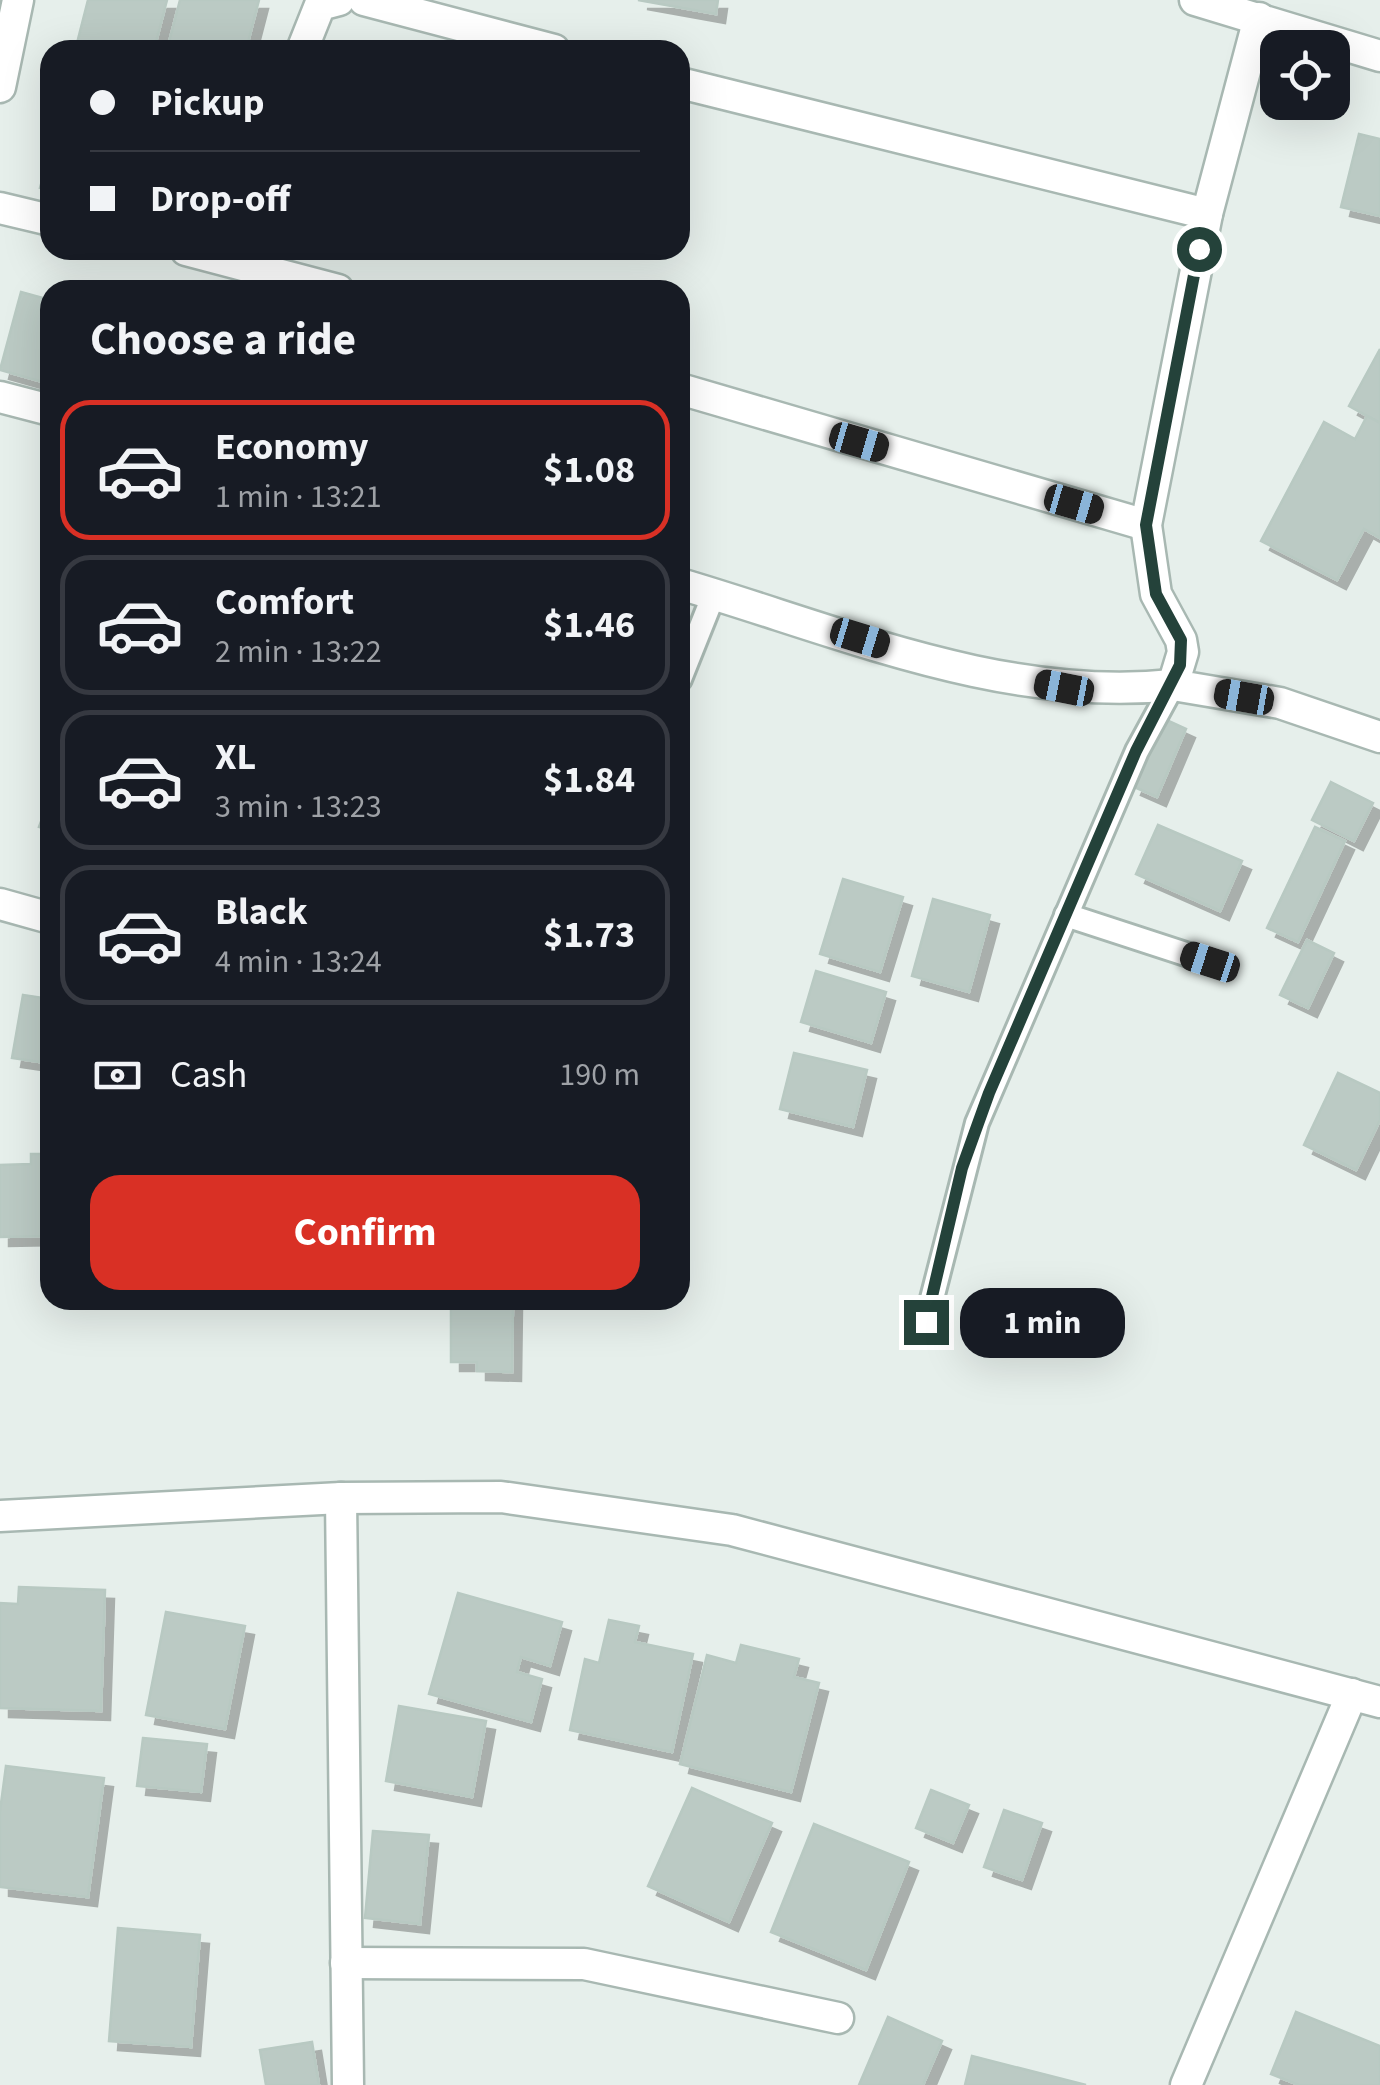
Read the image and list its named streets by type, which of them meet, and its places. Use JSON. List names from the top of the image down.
{
  "page": {
    "banner": ["Pickup", "Drop-off"],
    "heading": "Choose a ride",
    "list": [
      {
        "name": "Economy",
        "note": "1 min · 13:21",
        "value": "$1.08"
      },
      {
        "name": "Comfort",
        "note": "2 min · 13:22",
        "value": "$1.46"
      },
      {
        "name": "XL",
        "note": "3 min · 13:23",
        "value": "$1.84"
      },
      {
        "name": "Black",
        "note": "4 min · 13:24",
        "value": "$1.73"
      }
    ],
    "pay": ["Cash", "190 m"],
    "buttons": "Confirm",
    "bubble": "1 min"
  }
}
